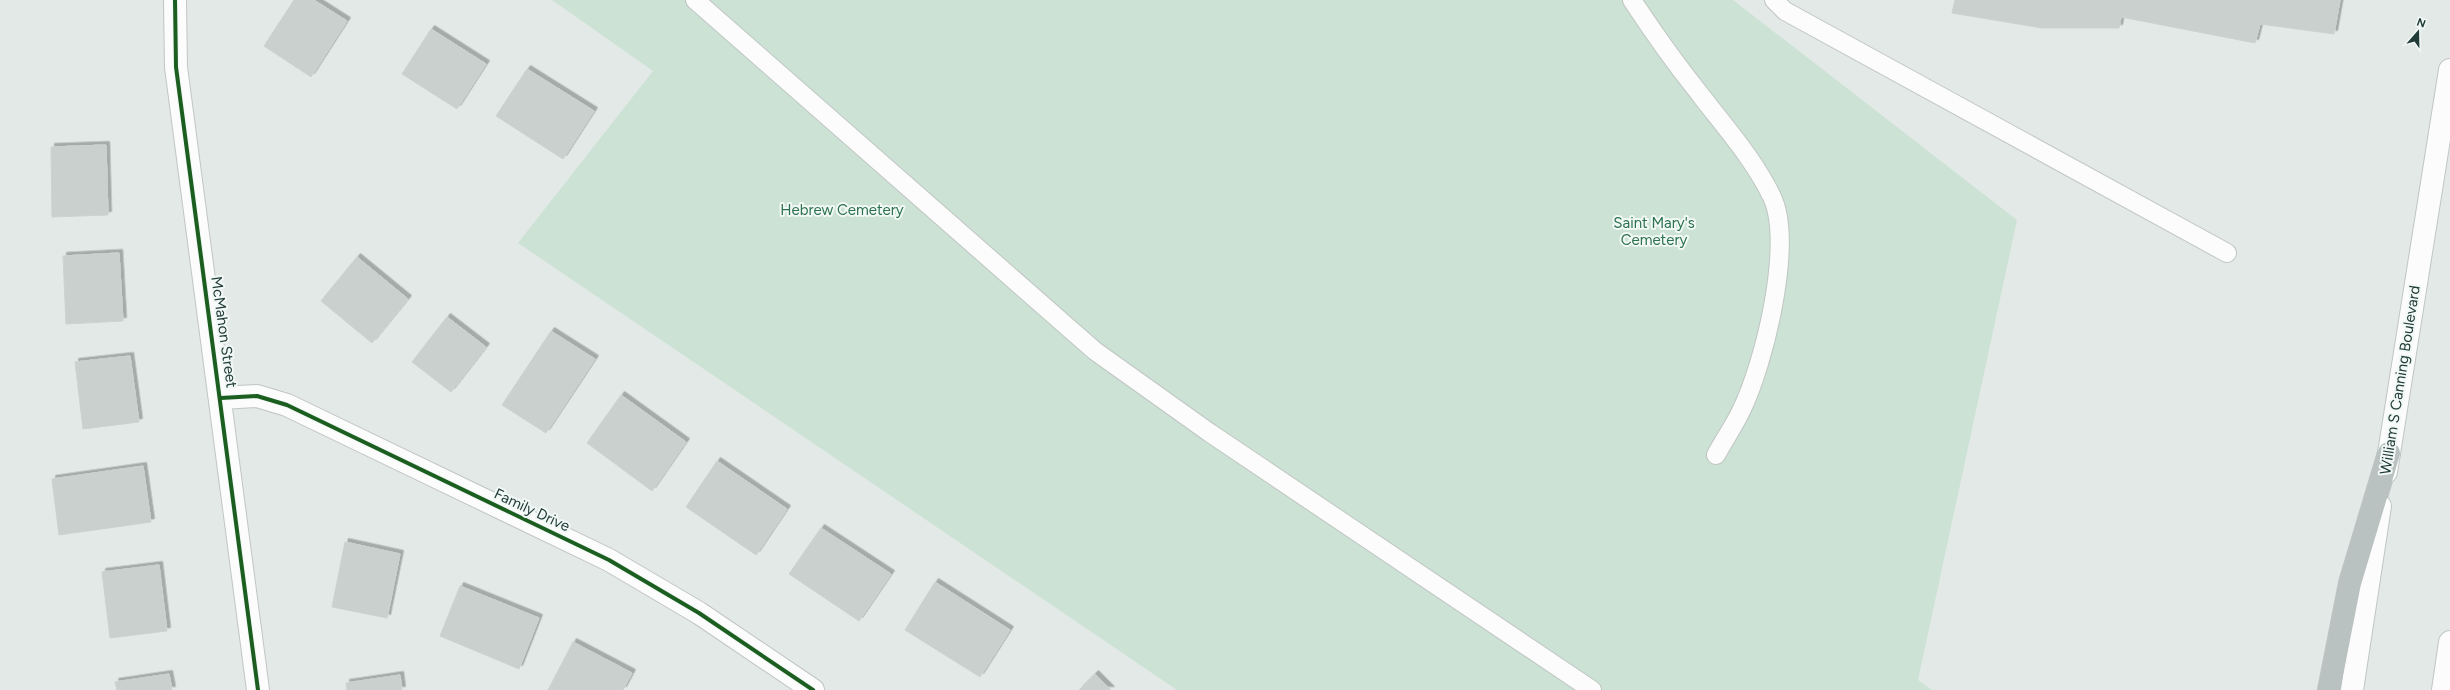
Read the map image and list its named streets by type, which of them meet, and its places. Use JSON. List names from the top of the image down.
{
  "streets": {
    "street": ["McMahon Street", "William S Canning Boulevard", "Family Drive"]
  },
  "crossings": [
    ["McMahon Street", "Family Drive"]
  ],
  "parks": ["Hebrew Cemetery", "Saint Mary's Cemetery"],
  "north": "top"
}
